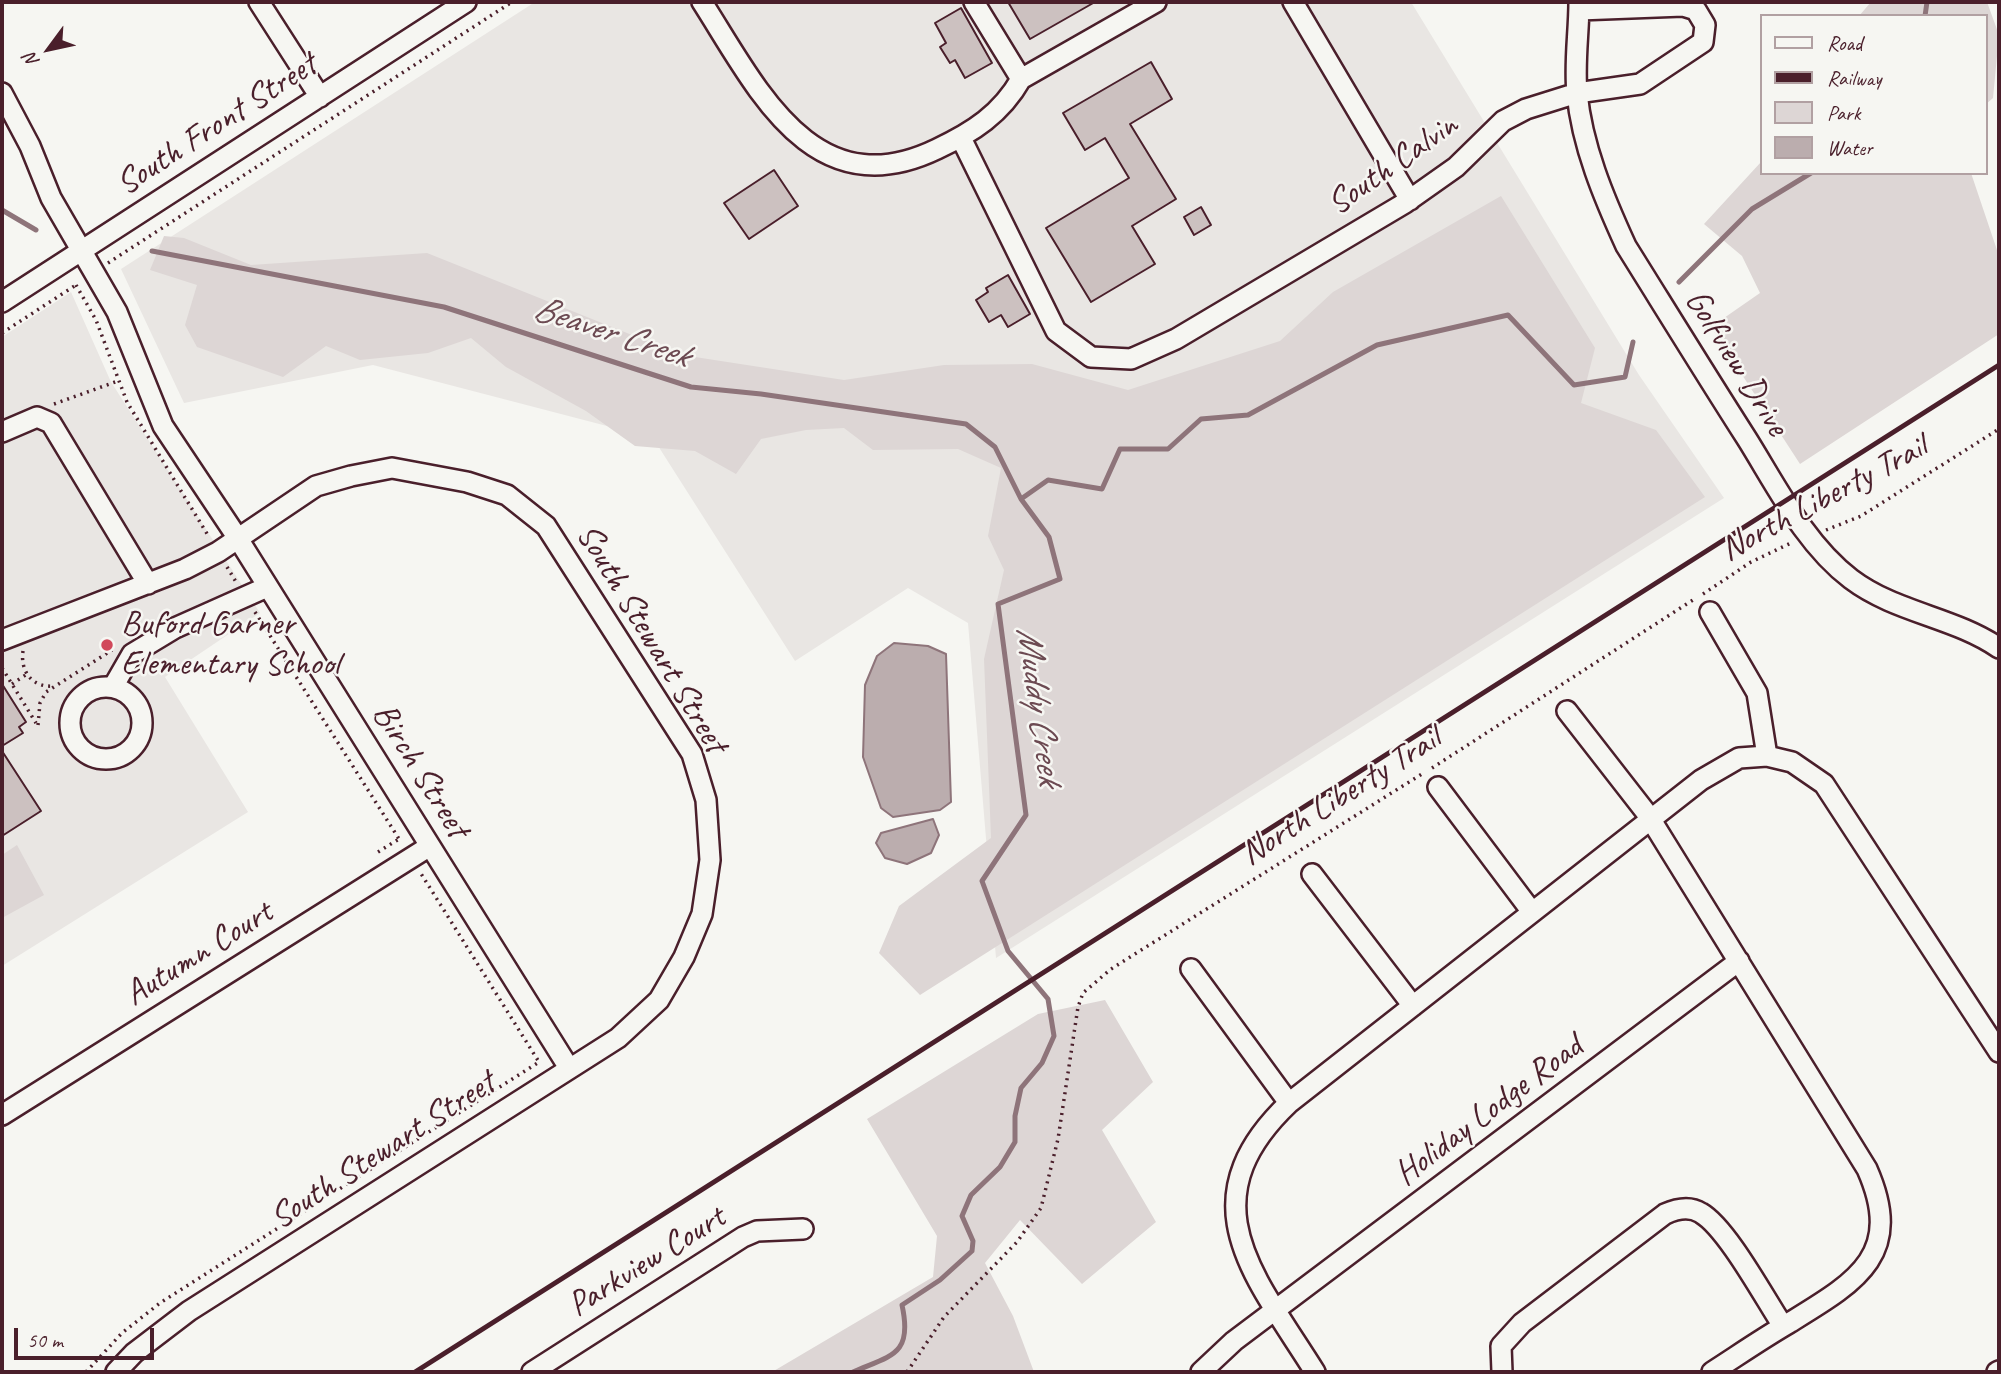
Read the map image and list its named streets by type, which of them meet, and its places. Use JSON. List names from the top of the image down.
{
  "streets": {
    "street": [
      "South Front Street",
      "South Calvin",
      "Golfview Drive",
      "South Stewart Street",
      "Birch Street",
      "Autumn Court",
      "Holiday Lodge Road",
      "Parkview Court"
    ],
    "path": ["North Liberty Trail"]
  },
  "crossings": [
    ["South Front Street", "Birch Street"],
    ["South Calvin", "Golfview Drive"],
    ["Golfview Drive", "North Liberty Trail"],
    ["South Stewart Street", "Birch Street"],
    ["Birch Street", "Autumn Court"]
  ],
  "water": ["Beaver Creek", "Muddy Creek"],
  "places": ["Buford Garner Elementary School"],
  "legend": [
    "Road",
    "Railway",
    "Park",
    "Water"
  ],
  "scale_bar": "50 m",
  "north": "bottom left"
}
